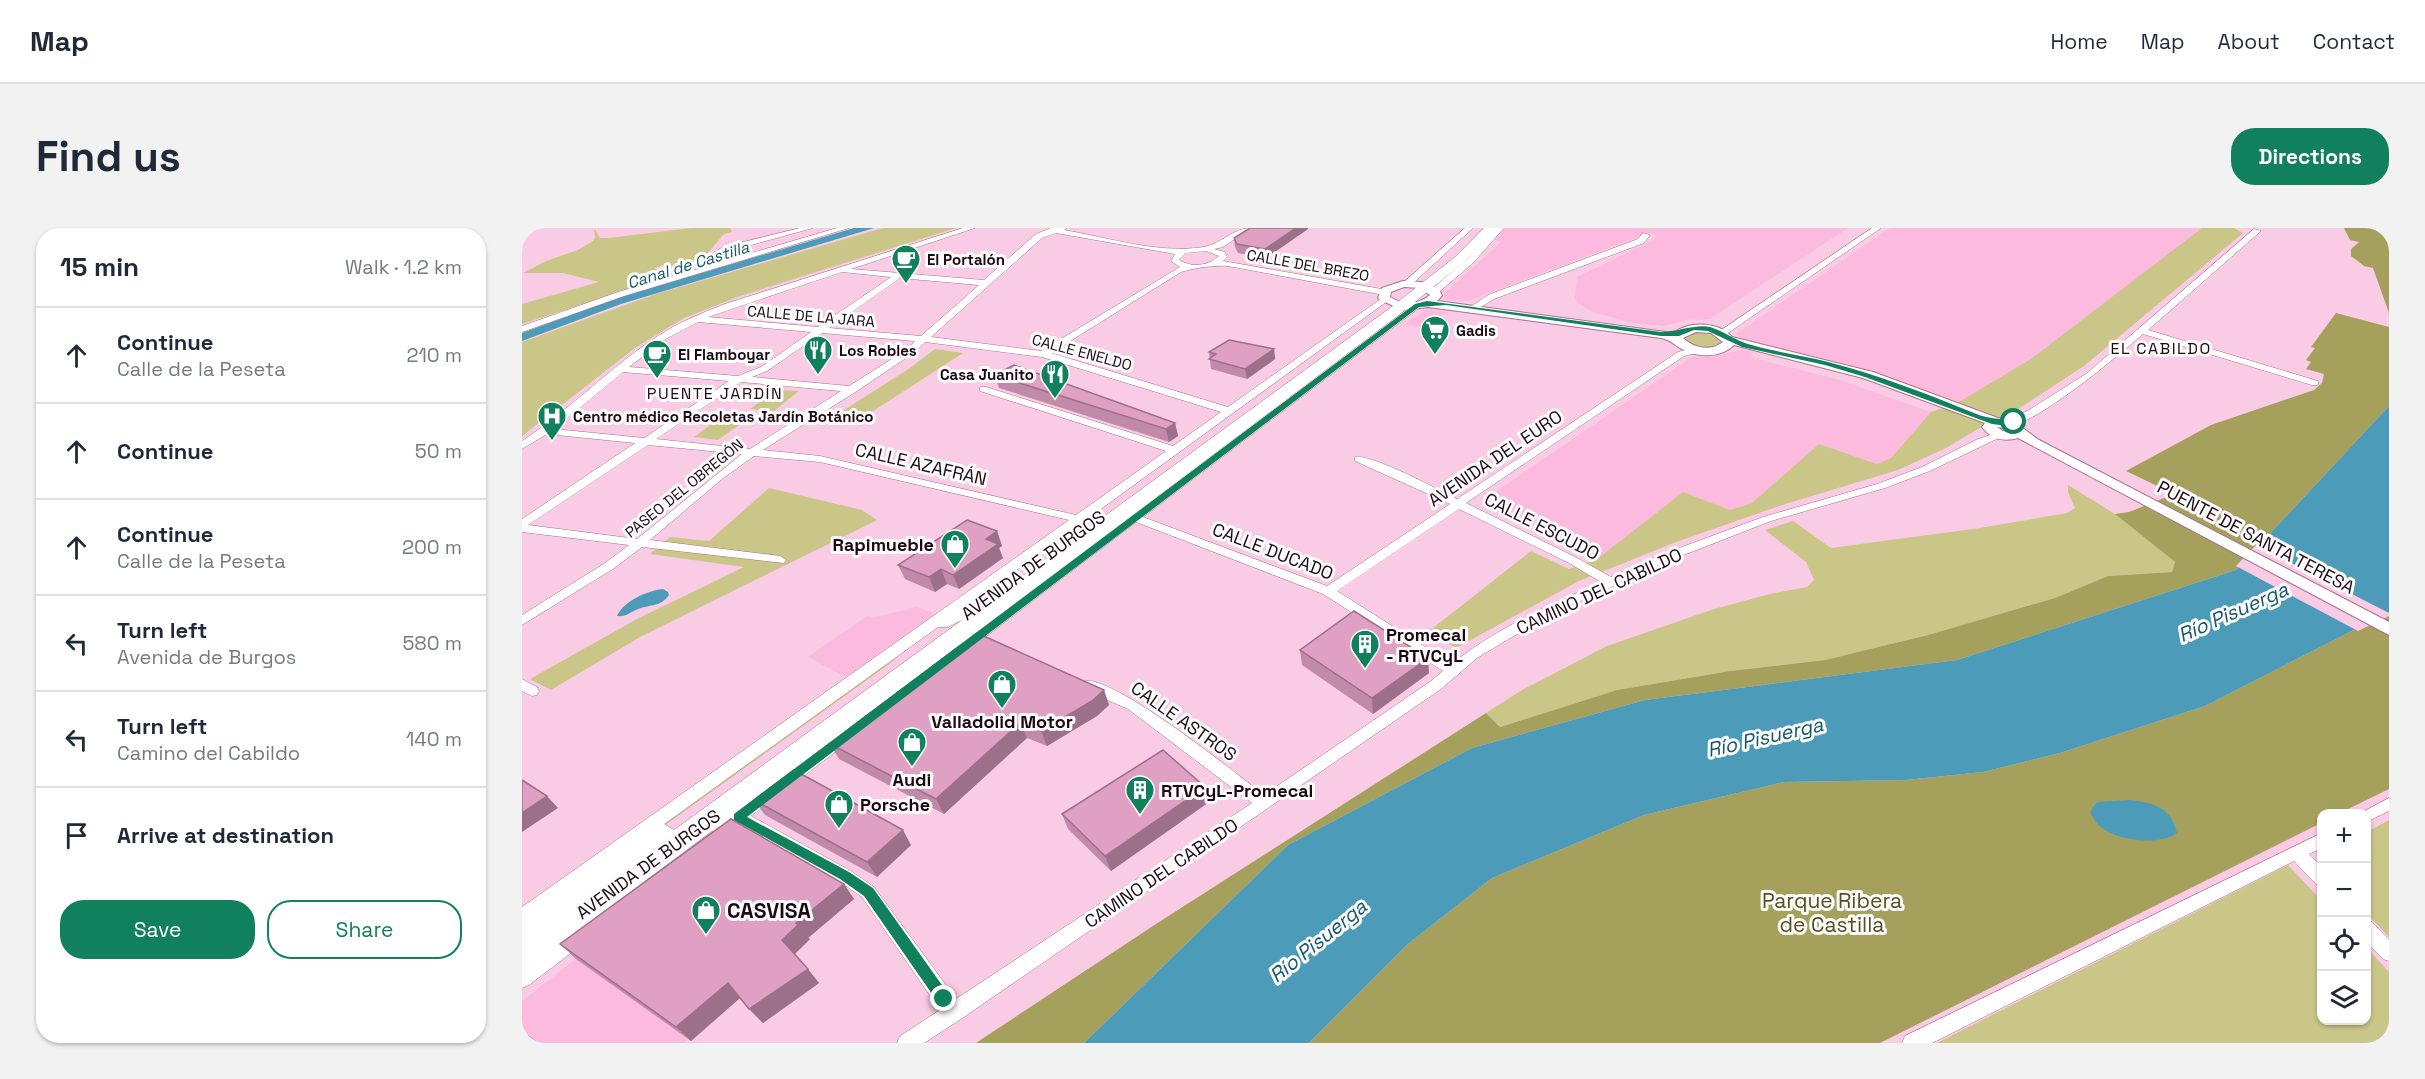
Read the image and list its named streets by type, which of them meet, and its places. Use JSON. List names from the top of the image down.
{
  "streets": {
    "highway": ["AVENIDA DE BURGOS"],
    "main road": ["PUENTE DE SANTA TERESA"],
    "street": [
      "CALLE DEL BREZO",
      "CALLE DE LA JARA",
      "CALLE ENELDO",
      "AVENIDA DEL EURO",
      "CALLE AZAFRÁN",
      "PASEO DEL OBREGÓN",
      "CALLE ESCUDO",
      "CALLE DUCADO",
      "CAMINO DEL CABILDO",
      "CALLE ASTROS"
    ]
  },
  "crossings": [
    ["CALLE DEL BREZO", "AVENIDA DE BURGOS"],
    ["CALLE DE LA JARA", "CALLE ENELDO"],
    ["CALLE DE LA JARA", "PASEO DEL OBREGÓN"],
    ["CALLE ENELDO", "PASEO DEL OBREGÓN"],
    ["CALLE ENELDO", "AVENIDA DE BURGOS"],
    ["AVENIDA DEL EURO", "CALLE ESCUDO"],
    ["AVENIDA DEL EURO", "CALLE DUCADO"],
    ["CALLE AZAFRÁN", "PASEO DEL OBREGÓN"],
    ["CALLE AZAFRÁN", "AVENIDA DE BURGOS"],
    ["CALLE ESCUDO", "CAMINO DEL CABILDO"],
    ["PUENTE DE SANTA TERESA", "CAMINO DEL CABILDO"],
    ["CALLE DUCADO", "AVENIDA DE BURGOS"],
    ["CALLE DUCADO", "CAMINO DEL CABILDO"],
    ["CAMINO DEL CABILDO", "CALLE ASTROS"]
  ],
  "districts": ["EL CABILDO", "PUENTE JARDÍN"],
  "water": ["Canal de Castilla", "Río Pisuerga"],
  "parks": ["Parque Ribera de Castilla"],
  "places": {
    "cafe": ["El Portalón", "El Flamboyar"],
    "supermarket": ["Gadis"],
    "restaurant": ["Los Robles", "Casa Juanito"],
    "hospital": ["Centro médico Recoletas Jardín Botánico"],
    "shop": [
      "Rapimueble",
      "Valladolid Motor",
      "Audi",
      "Porsche",
      "CASVISA"
    ],
    "building": ["Promecal - RTVCyL", "RTVCyL-Promecal"]
  },
  "page": {
    "header": "Map",
    "nav": [
      "Home",
      "Map",
      "About",
      "Contact"
    ],
    "buttons": [
      "Directions",
      ["Save", "Share"]
    ],
    "title": "Find us",
    "heading": ["15 min", "Walk · 1.2 km"],
    "list": [
      ["Continue", "Calle de la Peseta", "210 m"],
      ["Continue", "50 m"],
      ["Continue", "Calle de la Peseta", "200 m"],
      ["Turn left", "Avenida de Burgos", "580 m"],
      ["Turn left", "Camino del Cabildo", "140 m"],
      "Arrive at destination"
    ],
    "map_buttons": ["+", "−"]
  }
}
